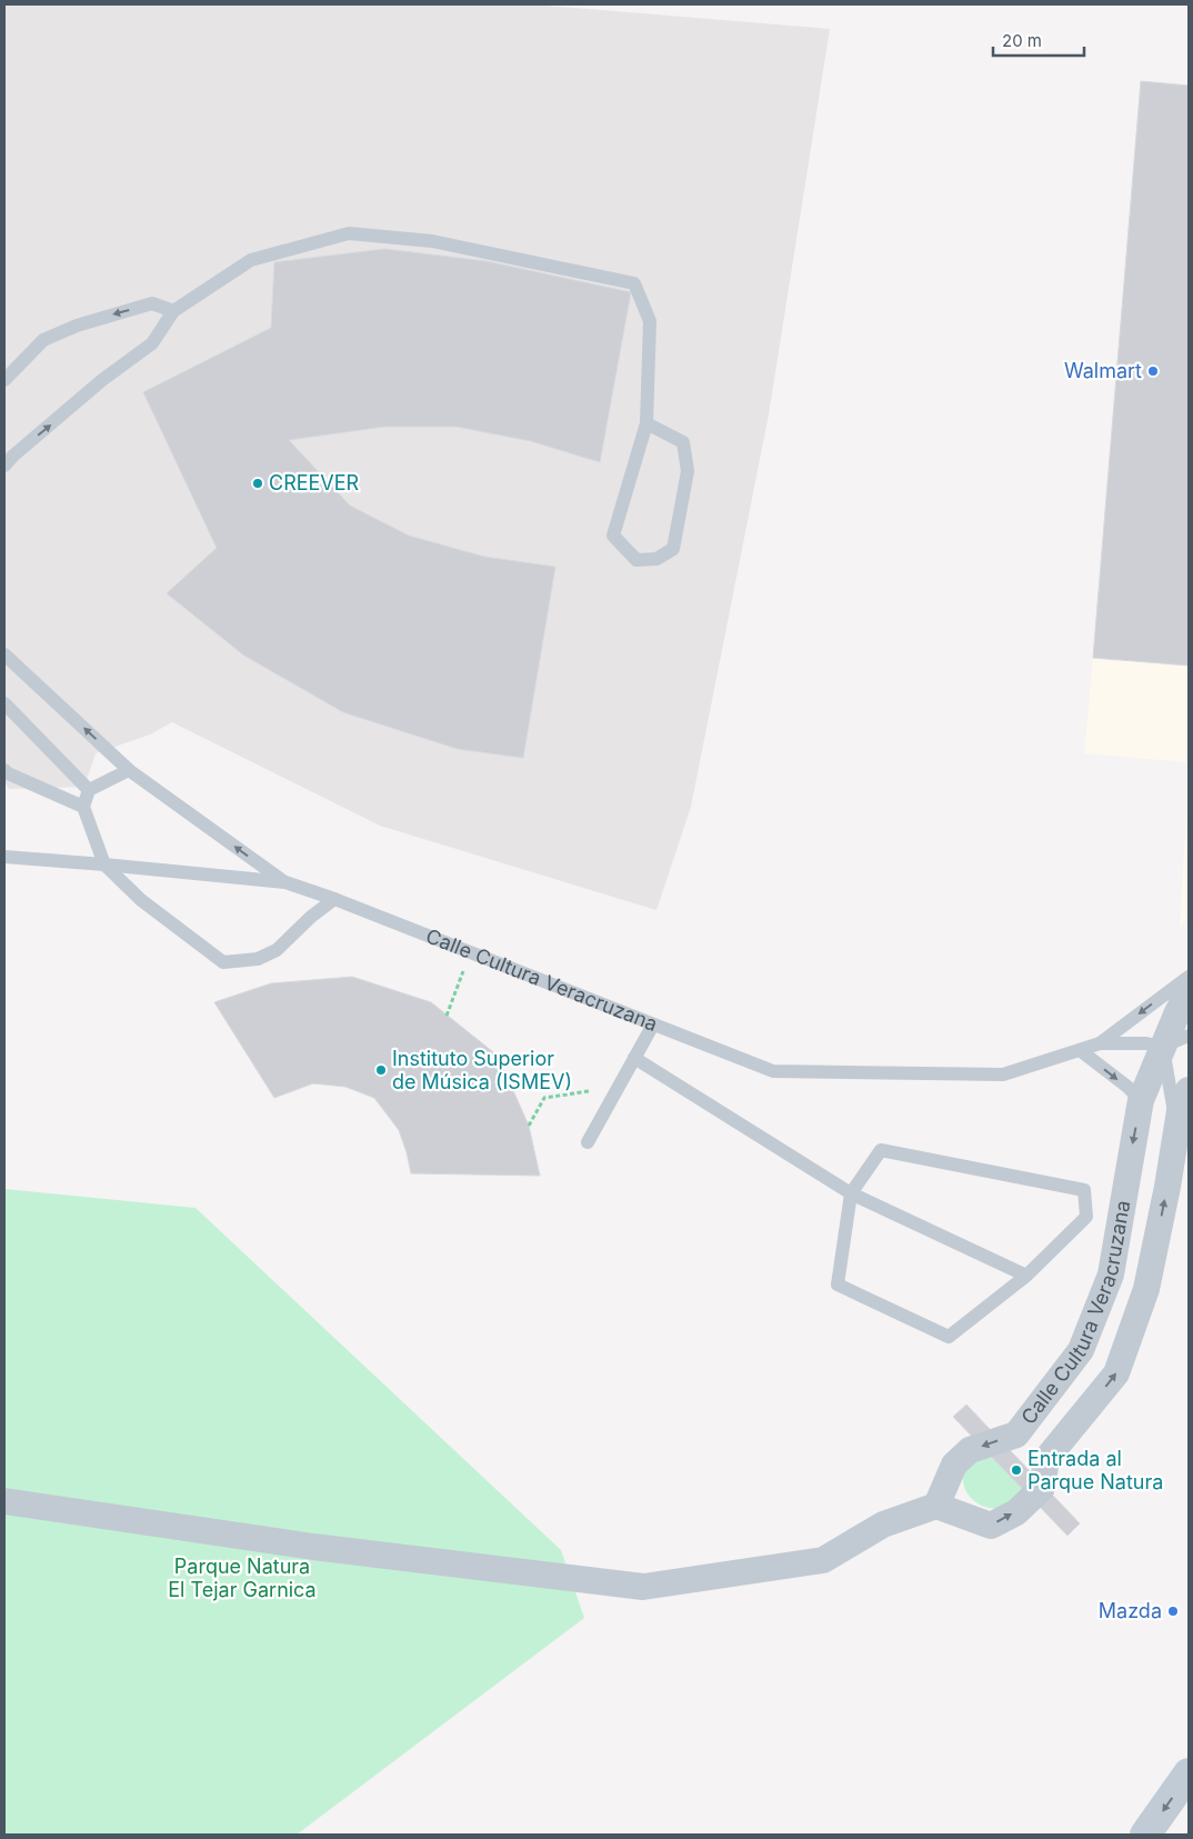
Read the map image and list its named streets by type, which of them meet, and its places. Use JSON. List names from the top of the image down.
{
  "streets": {
    "street": ["Calle Cultura Veracruzana"]
  },
  "parks": ["Parque Natura El Tejar Garnica"],
  "places": [
    "Walmart",
    "CREEVER",
    "Instituto Superior de Música (ISMEV)",
    "Entrada al Parque Natura",
    "Mazda"
  ],
  "scale_bar": "20 m"
}
